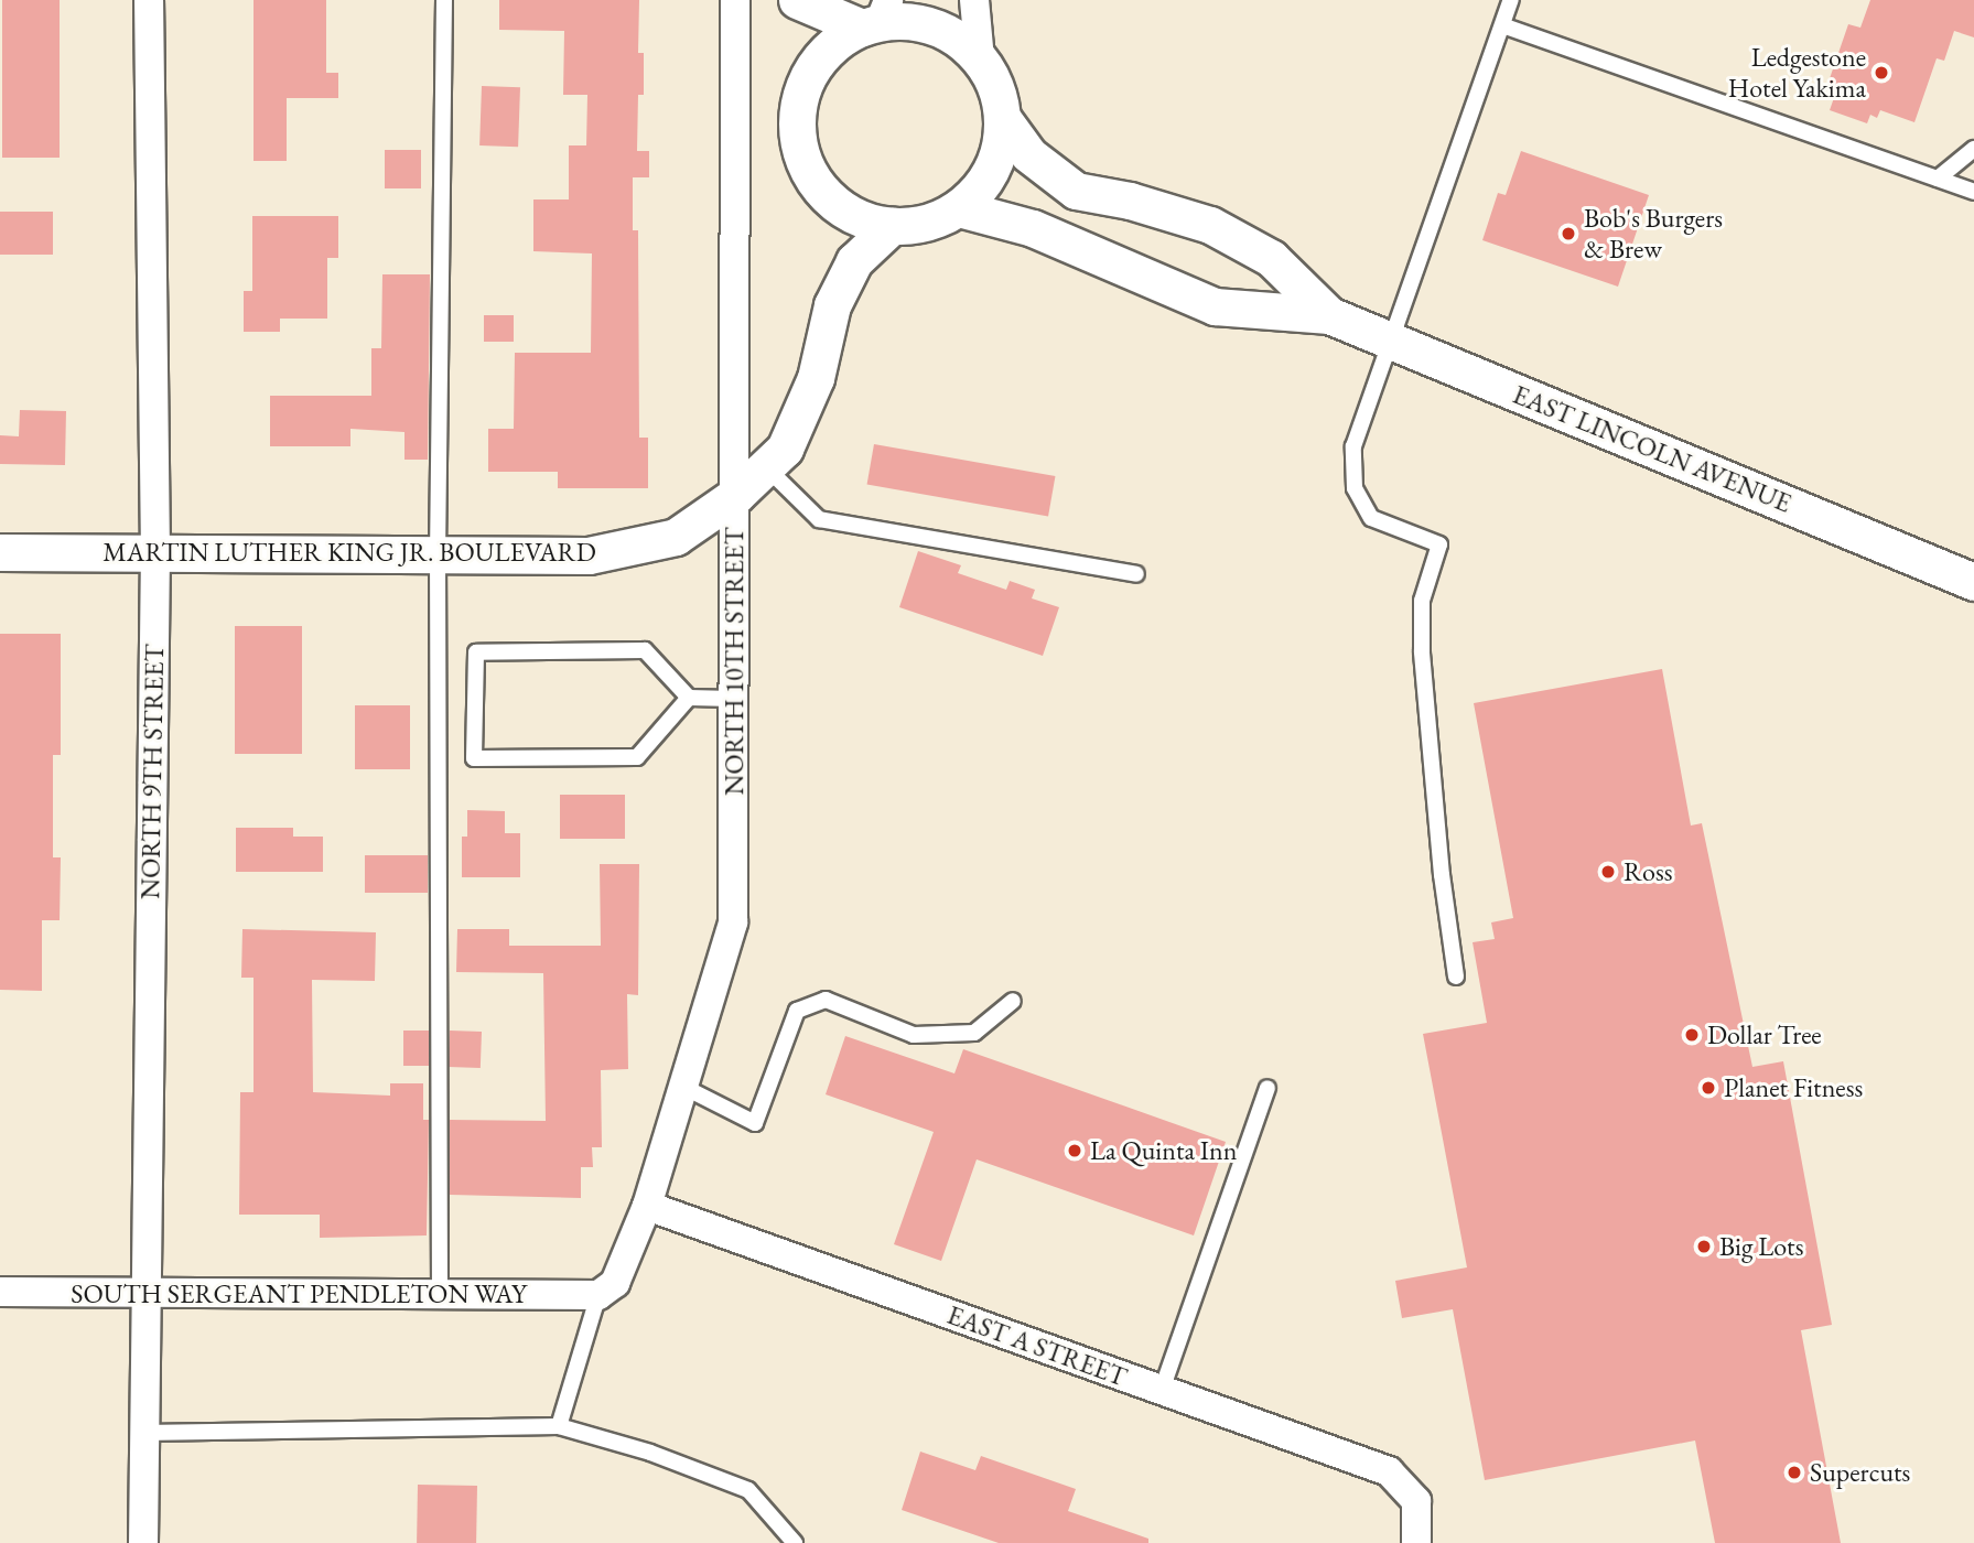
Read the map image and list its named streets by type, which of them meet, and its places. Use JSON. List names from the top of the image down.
{
  "streets": {
    "street": [
      "EAST LINCOLN AVENUE",
      "MARTIN LUTHER KING JR. BOULEVARD",
      "NORTH 10TH STREET",
      "NORTH 9TH STREET",
      "SOUTH SERGEANT PENDLETON WAY",
      "EAST A STREET"
    ]
  },
  "crossings": [
    ["EAST LINCOLN AVENUE", "MARTIN LUTHER KING JR. BOULEVARD"],
    ["MARTIN LUTHER KING JR. BOULEVARD", "NORTH 10TH STREET"],
    ["MARTIN LUTHER KING JR. BOULEVARD", "NORTH 9TH STREET"],
    ["NORTH 10TH STREET", "SOUTH SERGEANT PENDLETON WAY"],
    ["NORTH 10TH STREET", "EAST A STREET"],
    ["NORTH 9TH STREET", "SOUTH SERGEANT PENDLETON WAY"]
  ],
  "places": [
    "Ledgestone Hotel Yakima",
    "Bob's Burgers & Brew",
    "Ross",
    "Dollar Tree",
    "Planet Fitness",
    "La Quinta Inn",
    "Big Lots",
    "Supercuts"
  ]
}
